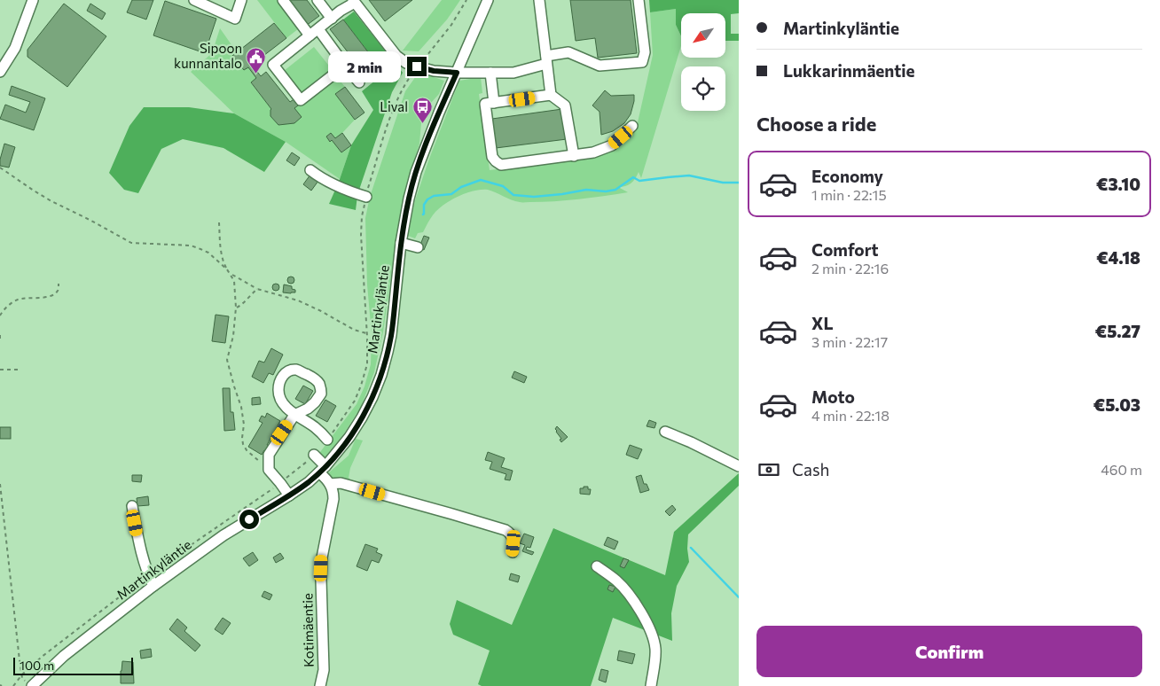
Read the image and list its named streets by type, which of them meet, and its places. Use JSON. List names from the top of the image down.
{
  "streets": {
    "street": ["Martinkyläntie", "Kotimäentie"]
  },
  "places": {
    "public building": ["Sipoon kunnantalo"],
    "bus stop": ["Lival"]
  },
  "scale_bar": "100 m",
  "north": "bottom left",
  "page": {
    "banner": ["Martinkyläntie", "Lukkarinmäentie"],
    "bubble": "2 min",
    "heading": "Choose a ride",
    "list": [
      {
        "name": "Economy",
        "note": "1 min · 22:15",
        "value": "€3.10"
      },
      {
        "name": "Comfort",
        "note": "2 min · 22:16",
        "value": "€4.18"
      },
      {
        "name": "XL",
        "note": "3 min · 22:17",
        "value": "€5.27"
      },
      {
        "name": "Moto",
        "note": "4 min · 22:18",
        "value": "€5.03"
      }
    ],
    "pay": ["Cash", "460 m"],
    "buttons": "Confirm",
    "scale": "100 m"
  }
}
